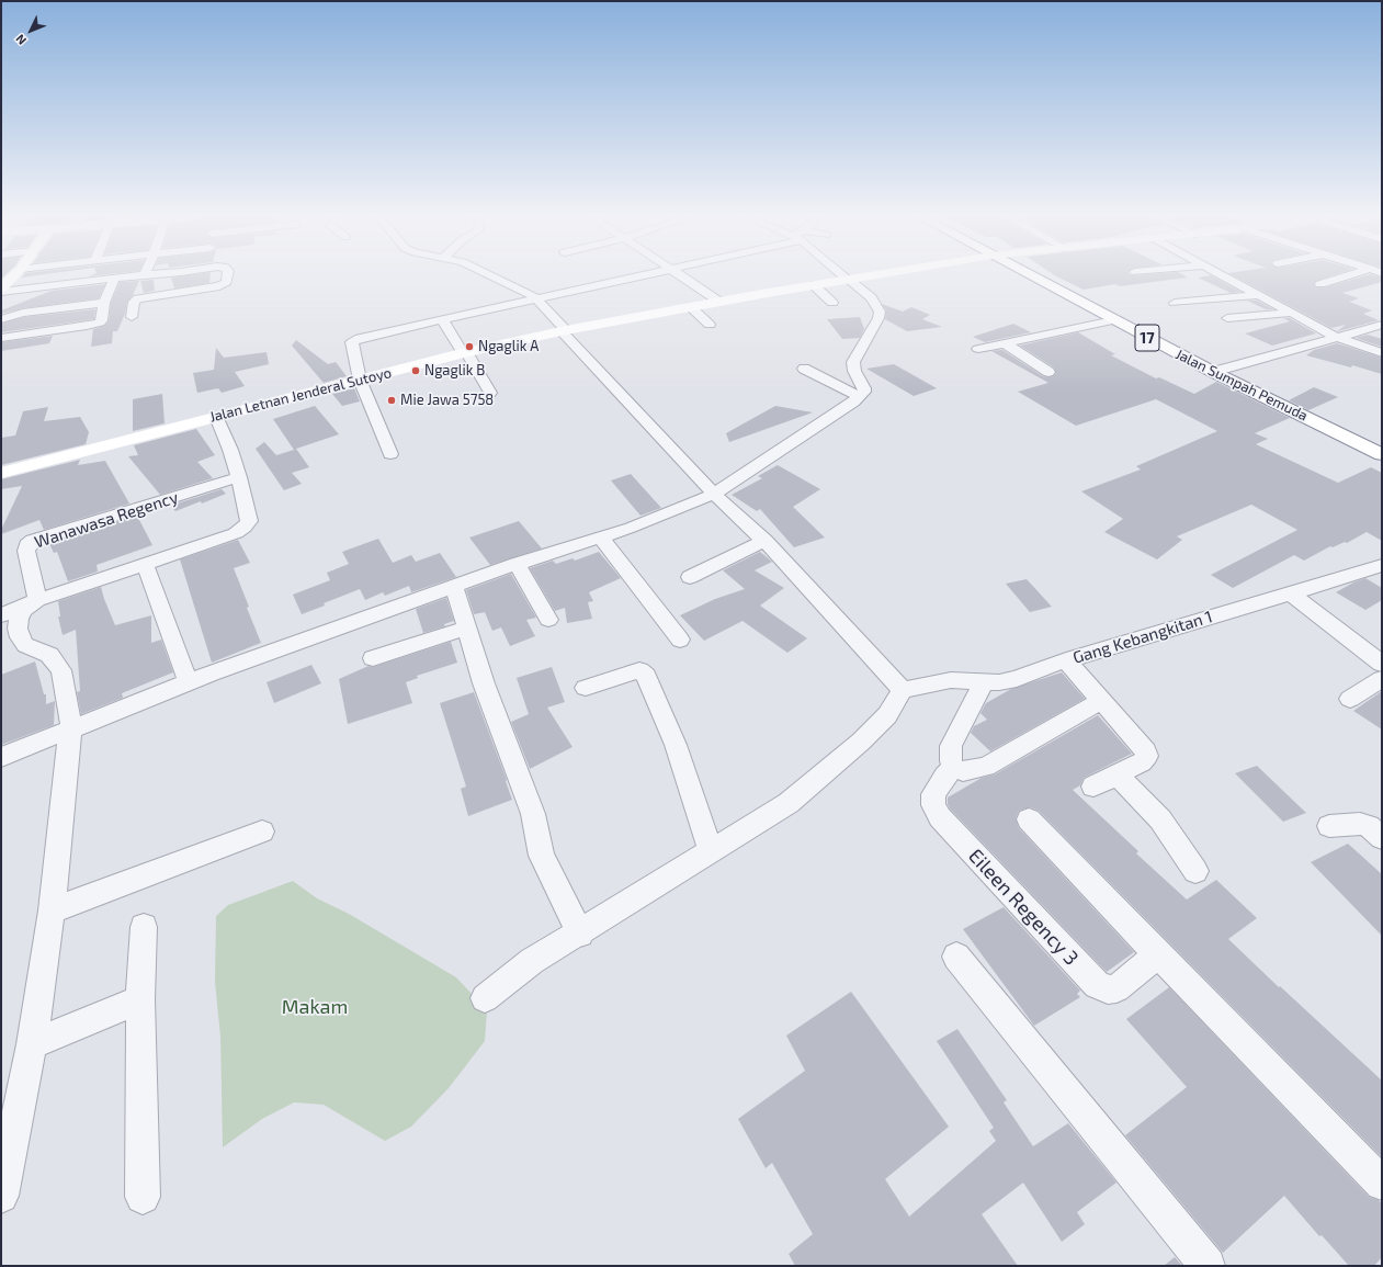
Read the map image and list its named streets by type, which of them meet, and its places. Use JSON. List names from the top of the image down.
{
  "streets": {
    "main road": ["17", "Jalan Sumpah Pemuda", "Jalan Letnan Jenderal Sutoyo"],
    "street": ["Wanawasa Regency", "Gang Kebangkitan 1", "Eileen Regency 3"]
  },
  "parks": ["Makam"],
  "places": ["Ngaglik A", "Ngaglik B", "Mie Jawa 5758"],
  "north": "bottom left"
}
